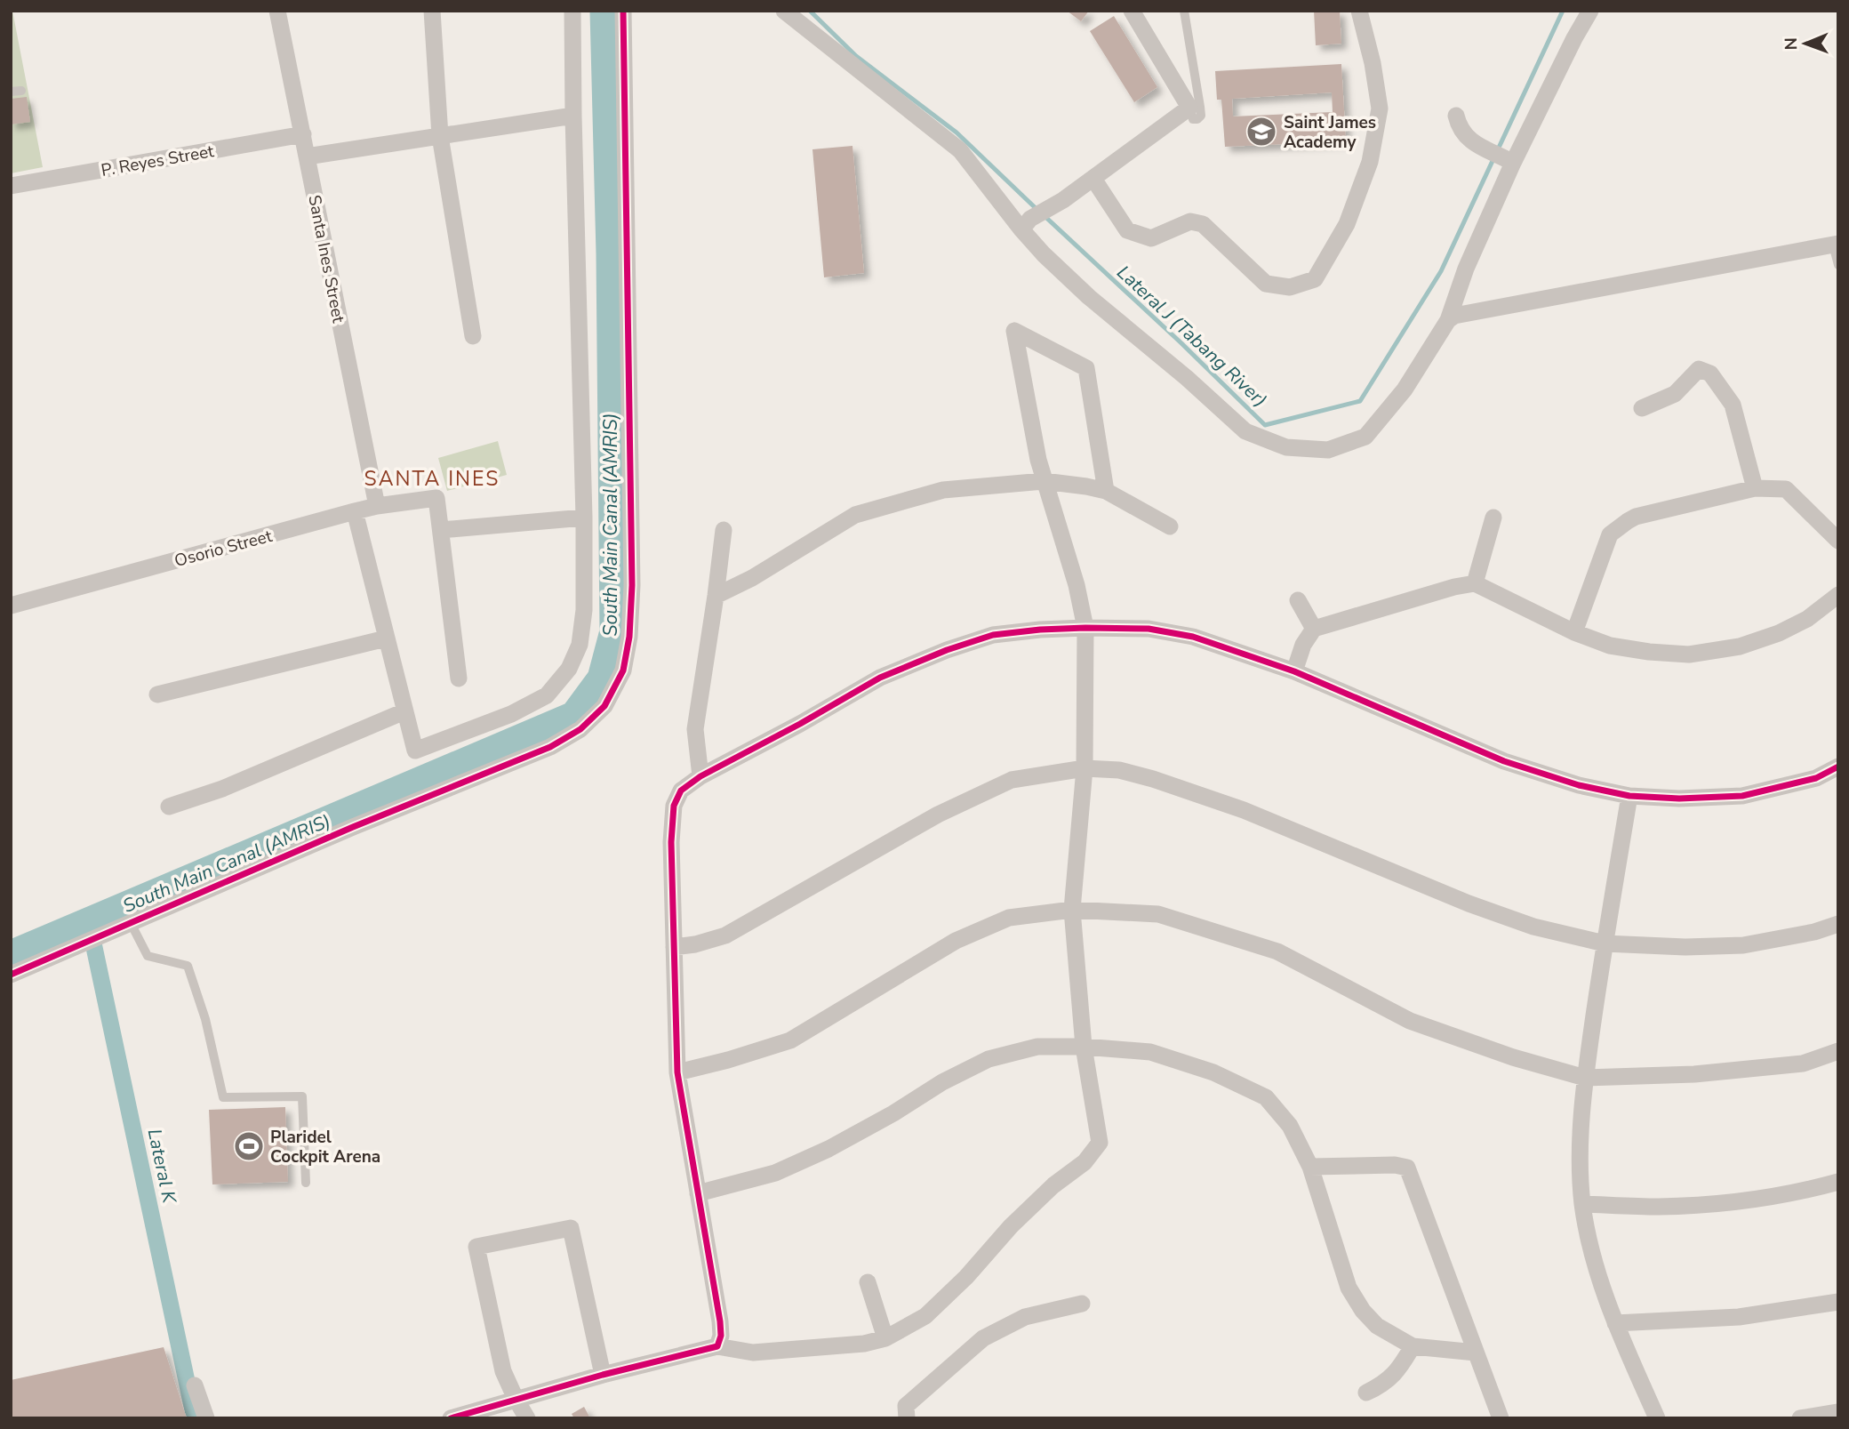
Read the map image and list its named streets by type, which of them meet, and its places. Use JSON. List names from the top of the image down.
{
  "streets": {
    "street": ["P. Reyes Street", "Santa Ines Street", "Osorio Street"]
  },
  "crossings": [
    ["P. Reyes Street", "Santa Ines Street"],
    ["Santa Ines Street", "Osorio Street"]
  ],
  "districts": ["SANTA INES"],
  "water": ["Lateral J (Tabang River)", "South Main Canal (AMRIS)", "Lateral K"],
  "places": {
    "school or university": ["Saint James Academy"],
    "sports": ["Plaridel Cockpit Arena"]
  },
  "north": "left"
}
